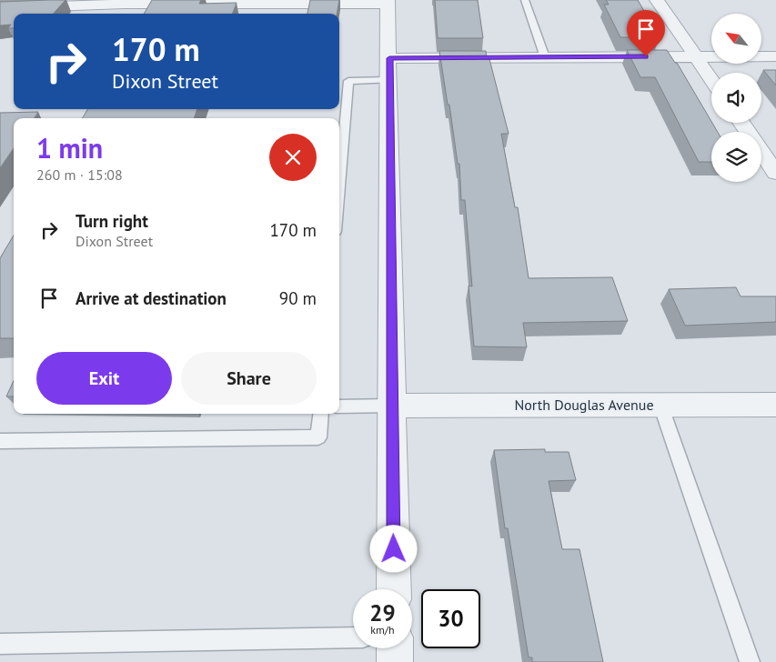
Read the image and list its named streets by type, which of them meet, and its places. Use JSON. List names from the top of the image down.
{
  "streets": {
    "street": ["North Douglas Avenue"]
  },
  "north": "top left",
  "page": {
    "turn": ["170 m", "Dixon Street"],
    "heading": ["1 min", "260 m · 15:08"],
    "list": [
      {
        "name": "Turn right",
        "note": "Dixon Street",
        "value": "170 m"
      },
      {
        "name": "Arrive at destination",
        "value": "90 m"
      }
    ],
    "buttons": ["Exit", "Share"],
    "speed": "29 km/h",
    "limit": "30"
  }
}
